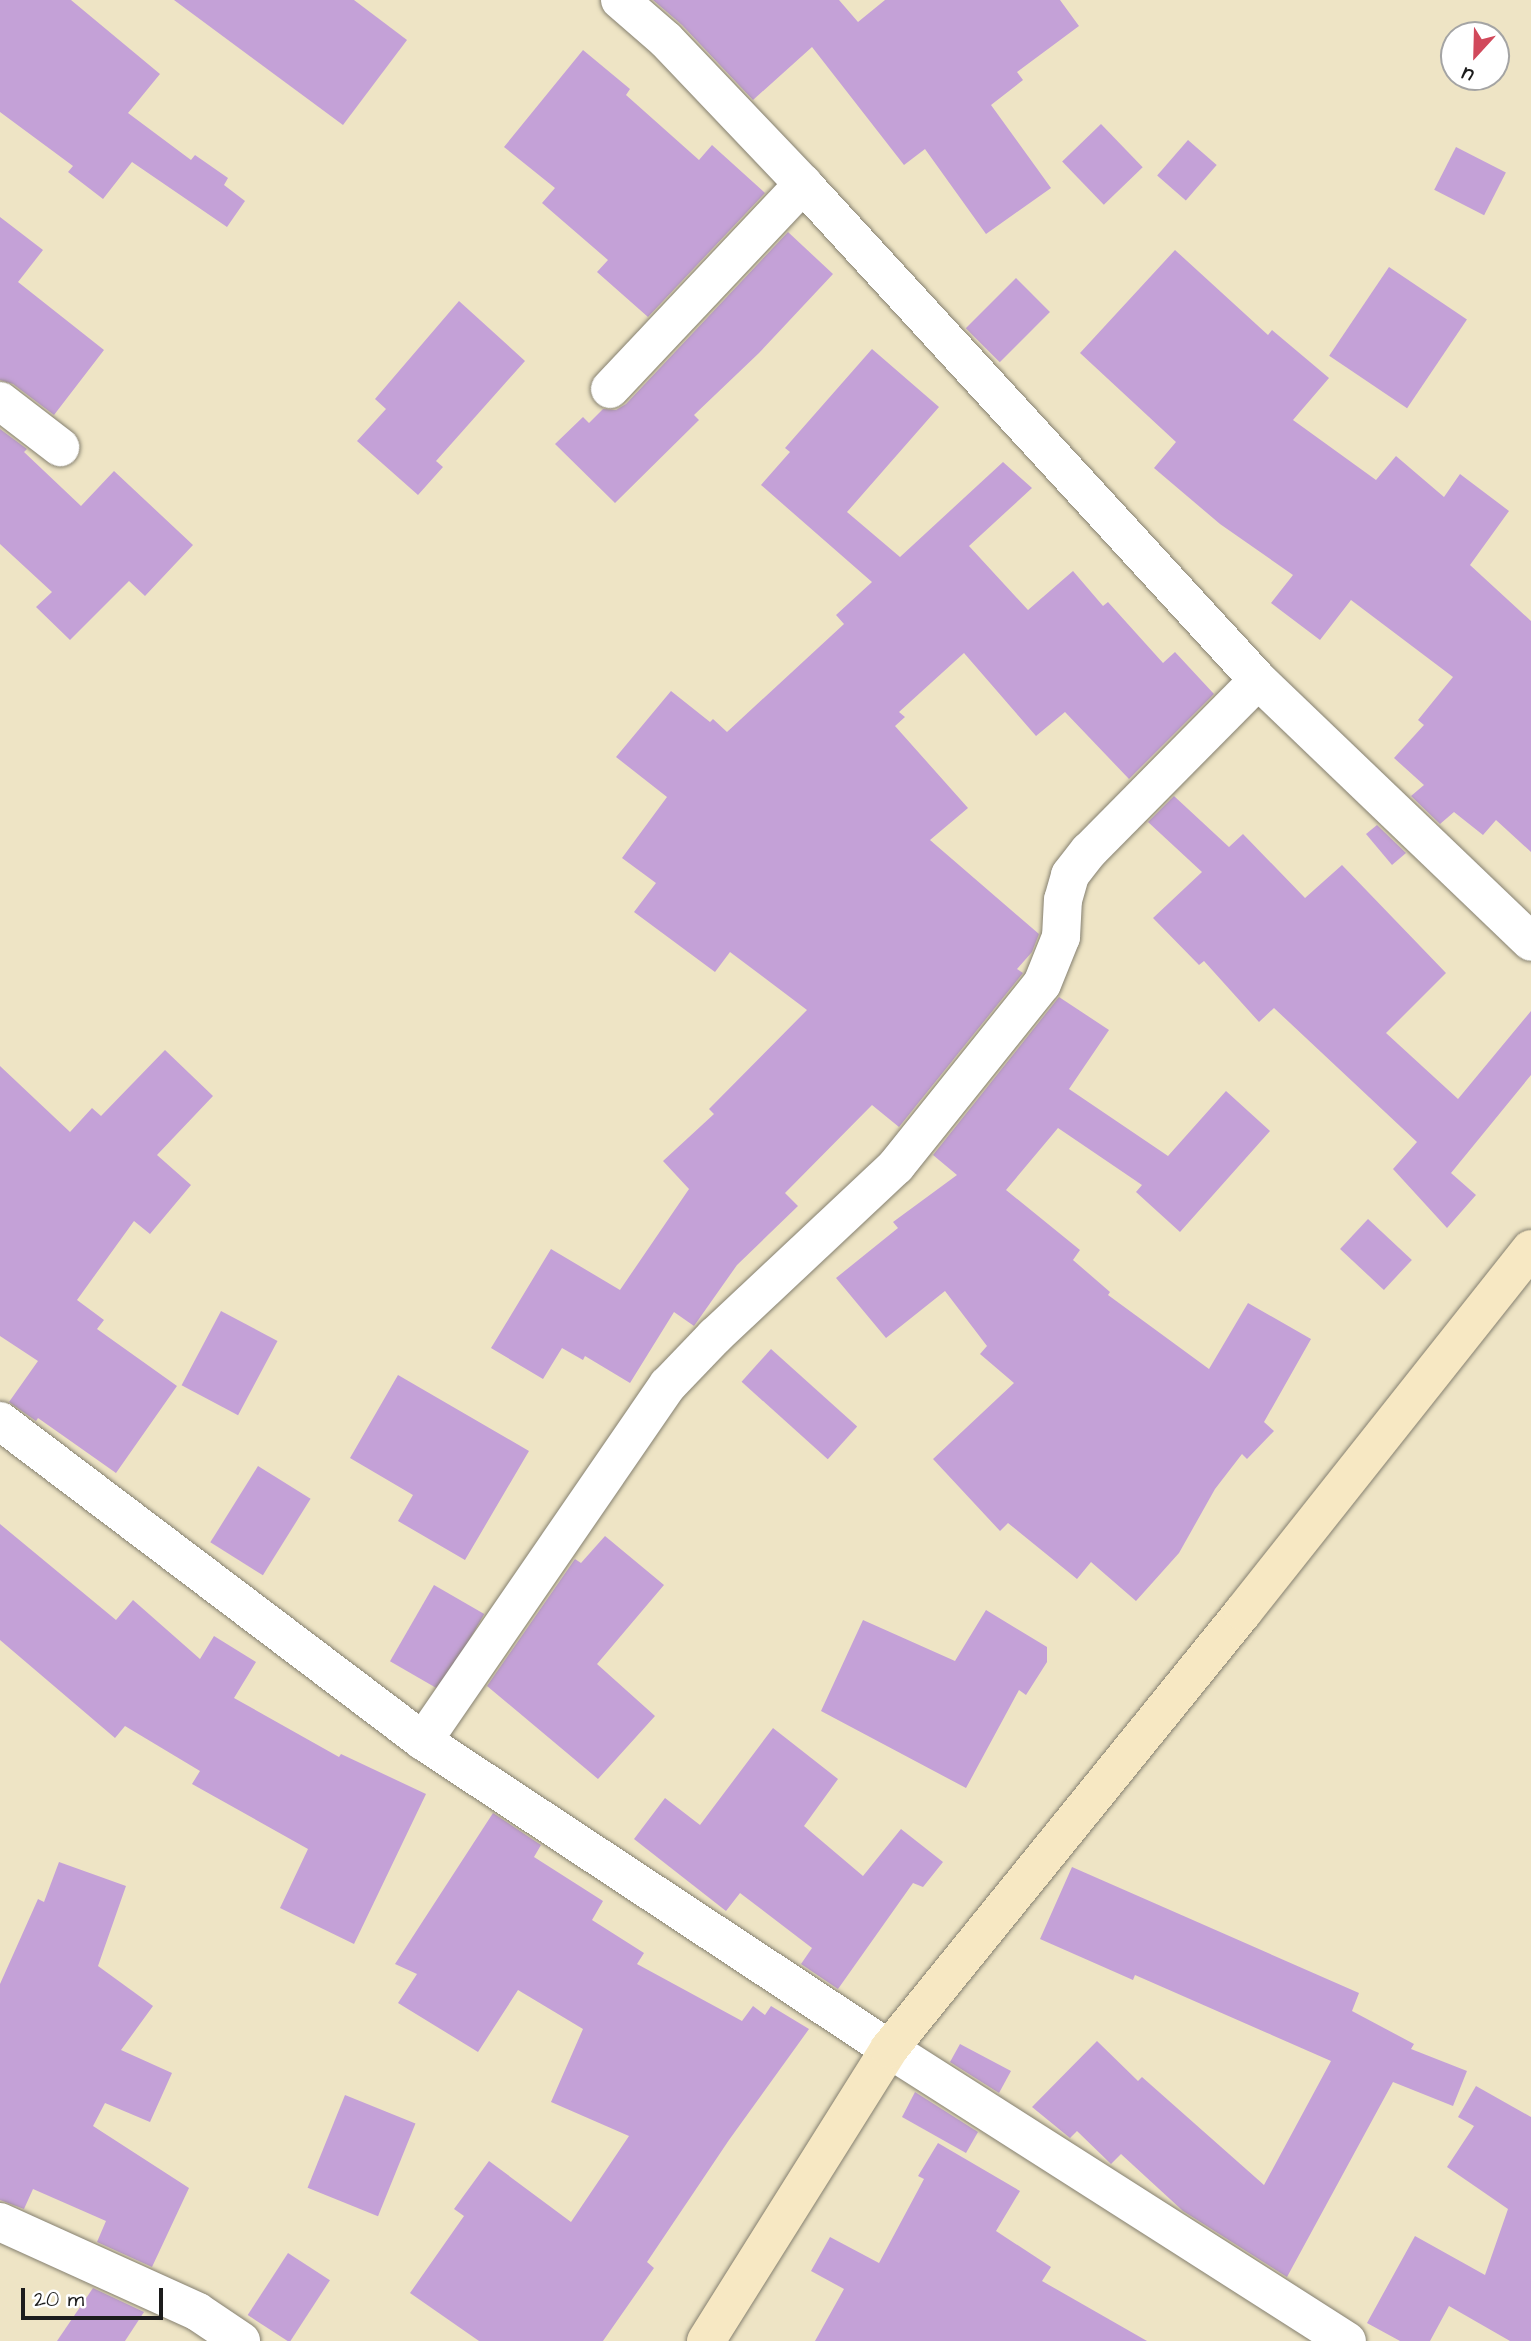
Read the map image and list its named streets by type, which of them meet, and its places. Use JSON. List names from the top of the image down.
{
  "scale_bar": "20 m",
  "north": "bottom"
}
